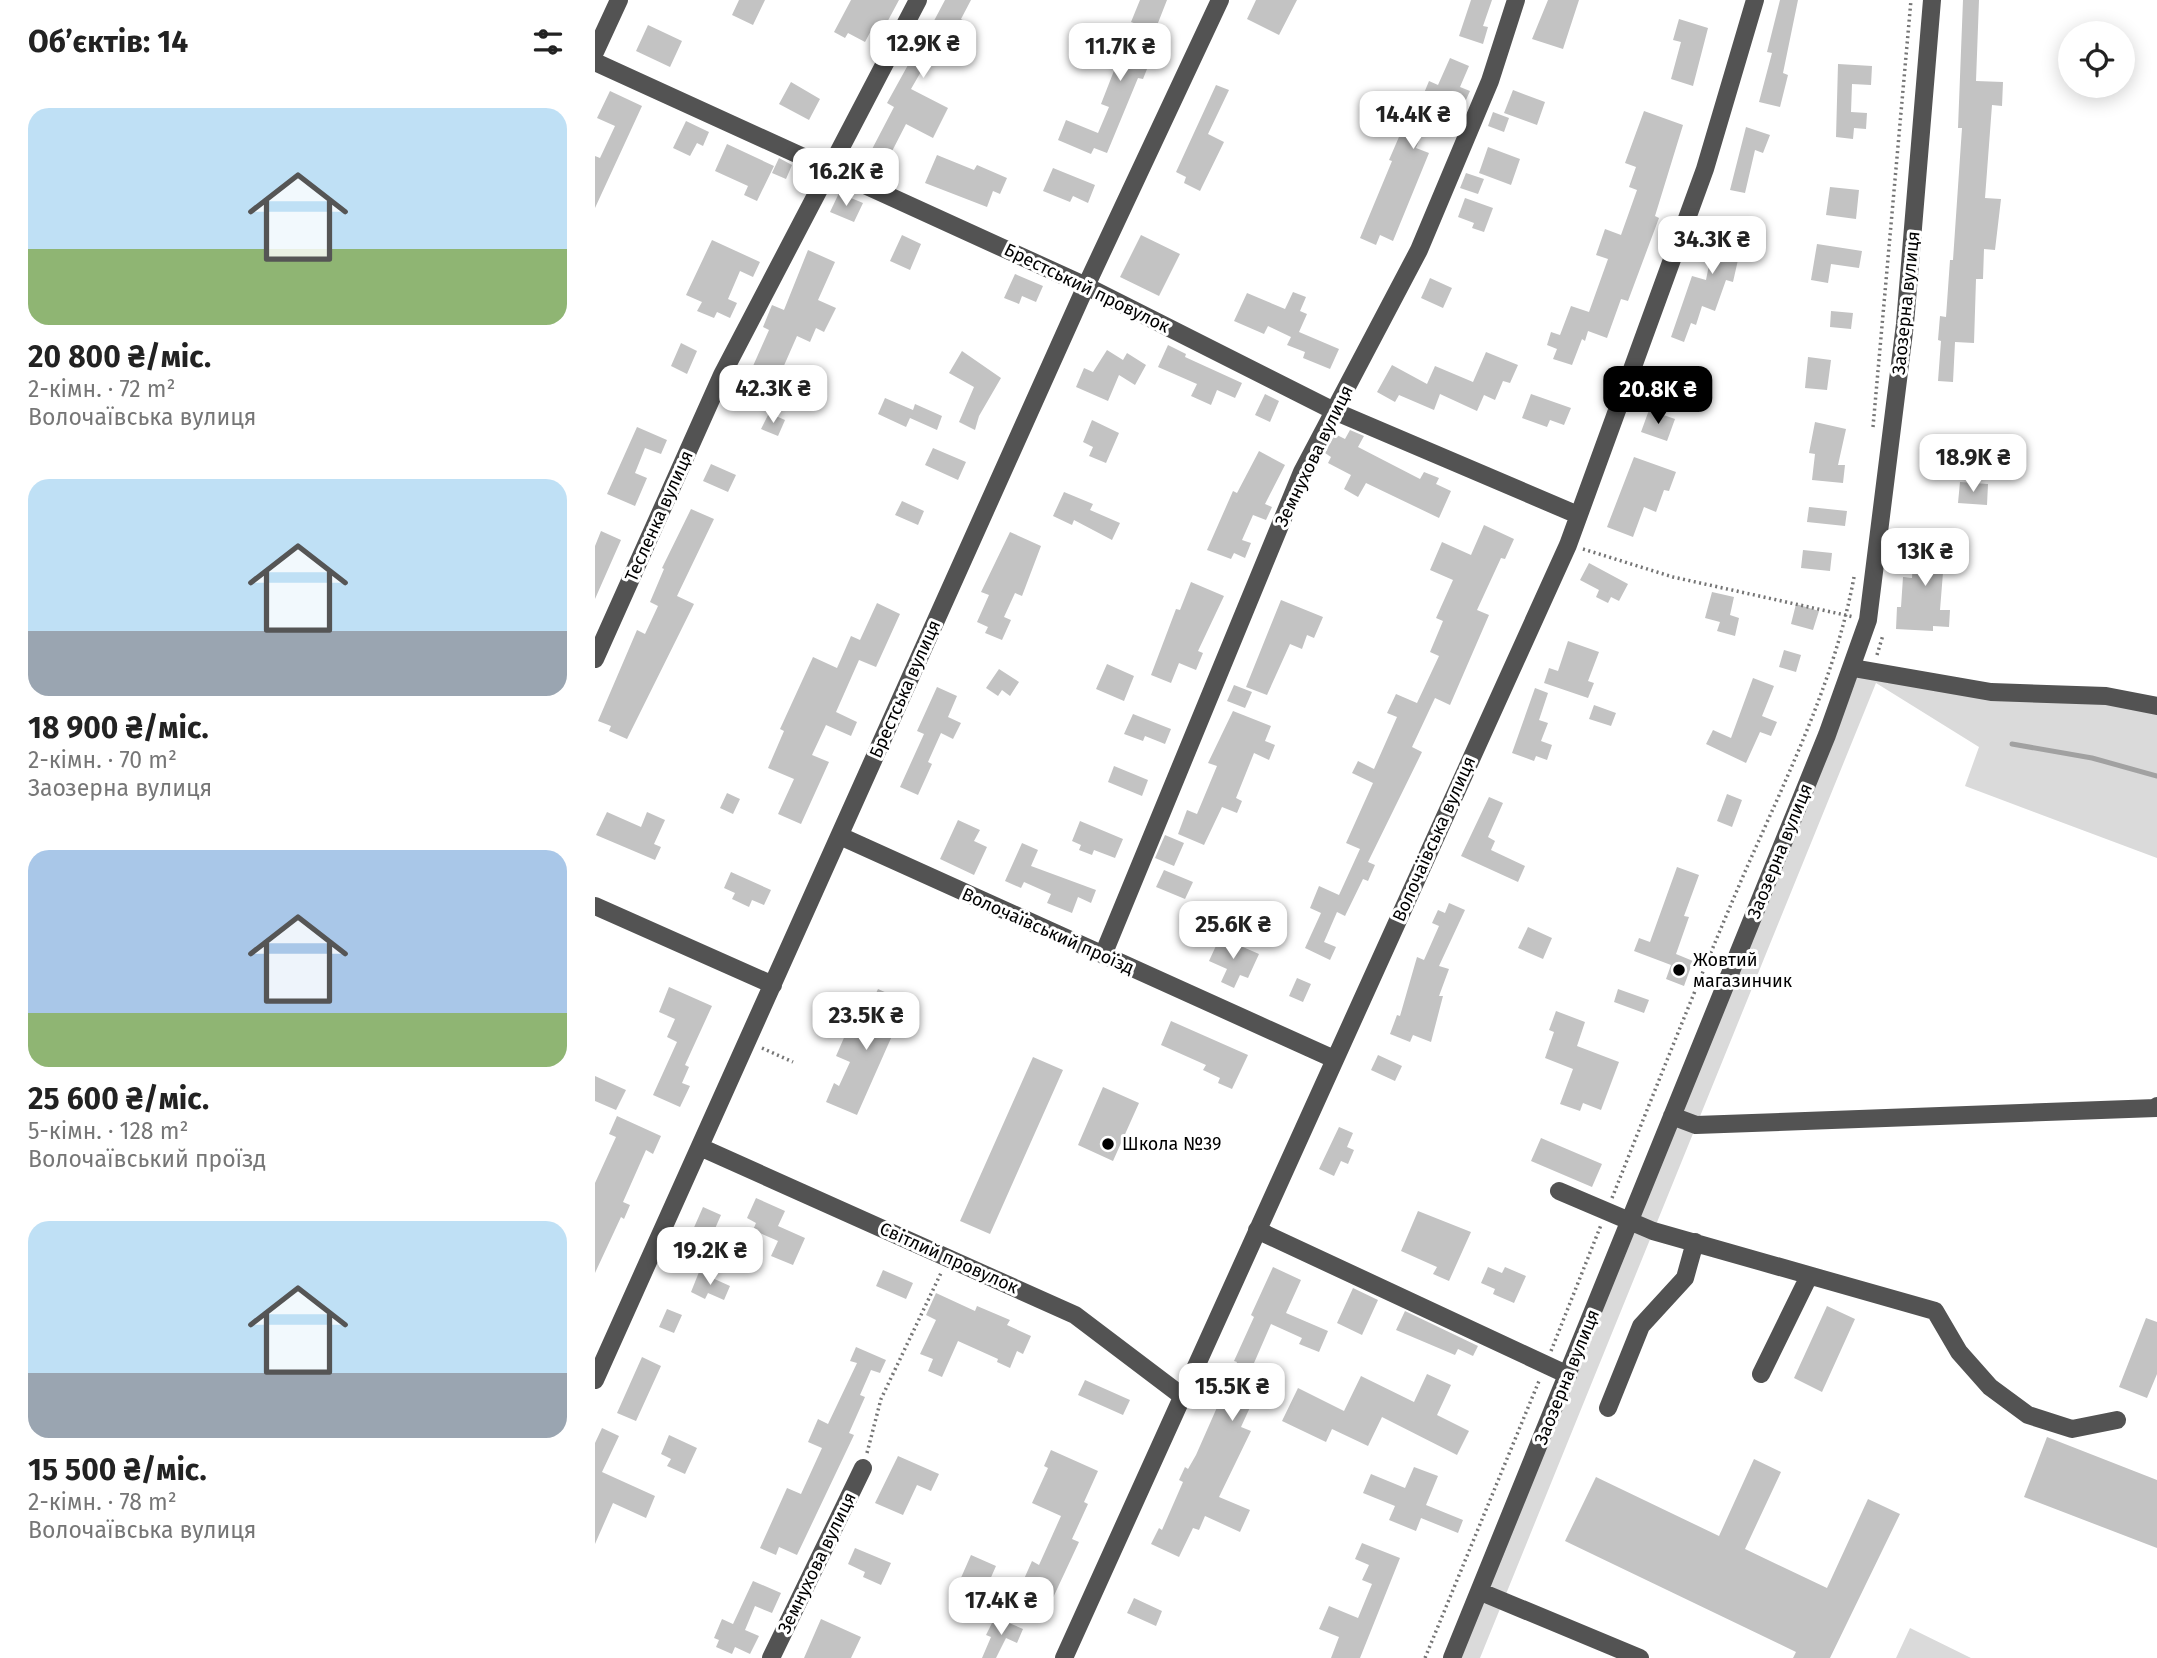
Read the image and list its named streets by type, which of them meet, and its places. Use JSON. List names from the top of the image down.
{
  "streets": {
    "street": [
      "Брестський провулок",
      "Заозерна вулиця",
      "Земнухова вулиця",
      "Тесленка вулиця",
      "Брестська вулиця",
      "Волочаївська вулиця",
      "Волочаївський проїзд",
      "Світлий провулок"
    ]
  },
  "crossings": [
    ["Брестський провулок", "Земнухова вулиця"],
    ["Брестський провулок", "Тесленка вулиця"],
    ["Брестський провулок", "Брестська вулиця"],
    ["Брестський провулок", "Волочаївська вулиця"],
    ["Земнухова вулиця", "Волочаївський проїзд"],
    ["Брестська вулиця", "Волочаївський проїзд"],
    ["Брестська вулиця", "Світлий провулок"],
    ["Волочаївська вулиця", "Волочаївський проїзд"],
    ["Волочаївська вулиця", "Світлий провулок"]
  ],
  "places": ["Жовтий магазинчик", "Школа №39"],
  "page": {
    "heading": "Об’єктів: 14",
    "price": [
      "12.9K ₴",
      "11.7K ₴",
      "14.4K ₴",
      "16.2K ₴",
      "34.3K ₴",
      "42.3K ₴",
      "20.8K ₴",
      "18.9K ₴",
      "13K ₴",
      "25.6K ₴",
      "23.5K ₴",
      "19.2K ₴",
      "15.5K ₴",
      "17.4K ₴"
    ],
    "list": [
      {
        "name": "20 800 ₴/міс.",
        "note": "2-кімн. · 72 m² · Волочаївська вулиця"
      },
      {
        "name": "18 900 ₴/міс.",
        "note": "2-кімн. · 70 m² · Заозерна вулиця"
      },
      {
        "name": "25 600 ₴/міс.",
        "note": "5-кімн. · 128 m² · Волочаївський проїзд"
      },
      {
        "name": "15 500 ₴/міс.",
        "note": "2-кімн. · 78 m² · Волочаївська вулиця"
      }
    ]
  }
}
